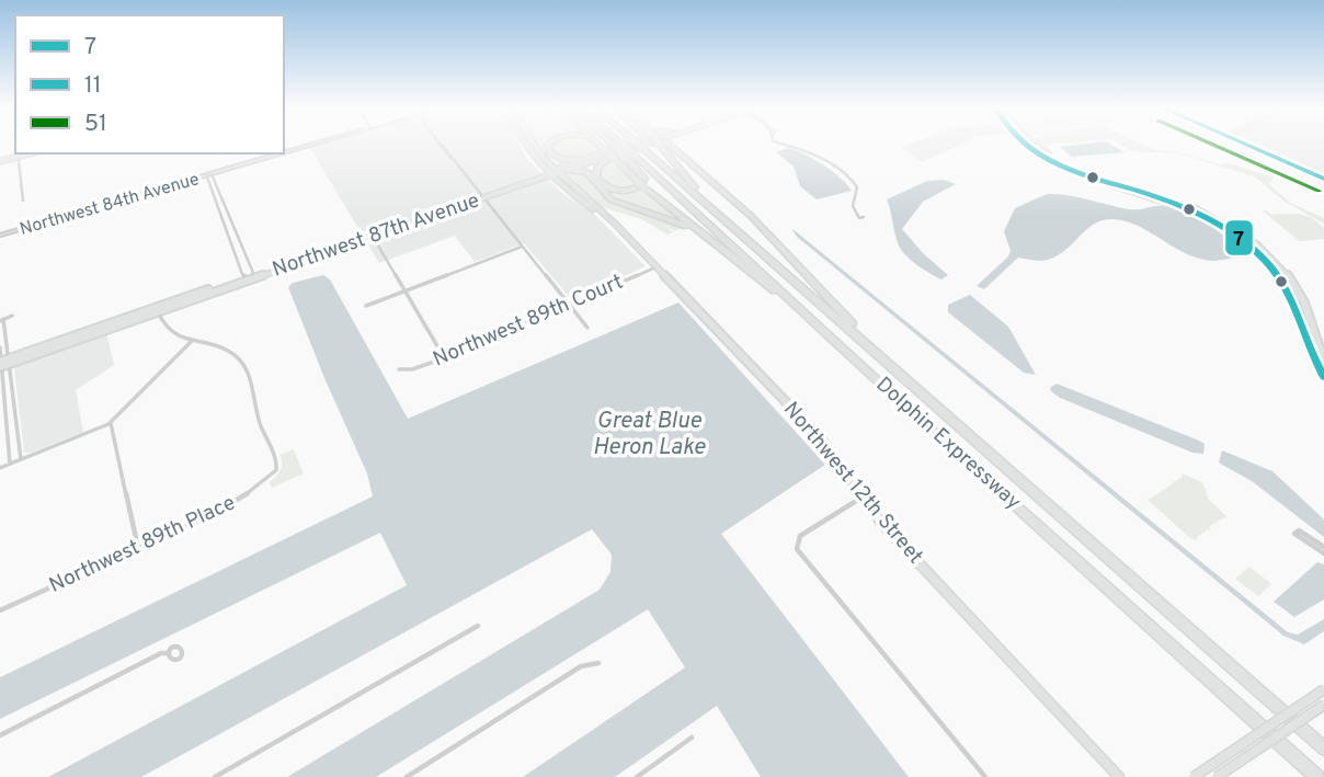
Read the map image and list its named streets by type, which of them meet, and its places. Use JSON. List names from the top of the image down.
{
  "streets": {
    "highway": ["Dolphin Expressway"],
    "main road": ["Northwest 87th Avenue", "Northwest 12th Street"],
    "street": ["Northwest 84th Avenue", "Northwest 89th Court", "Northwest 89th Place"]
  },
  "crossings": [
    ["Northwest 87th Avenue", "Northwest 12th Street"],
    ["Northwest 89th Court", "Northwest 12th Street"]
  ],
  "water": ["Great Blue Heron Lake"],
  "lines": ["transit line 7", "transit line 11", "transit line 51"],
  "legend": ["7", "11", "51"]
}
